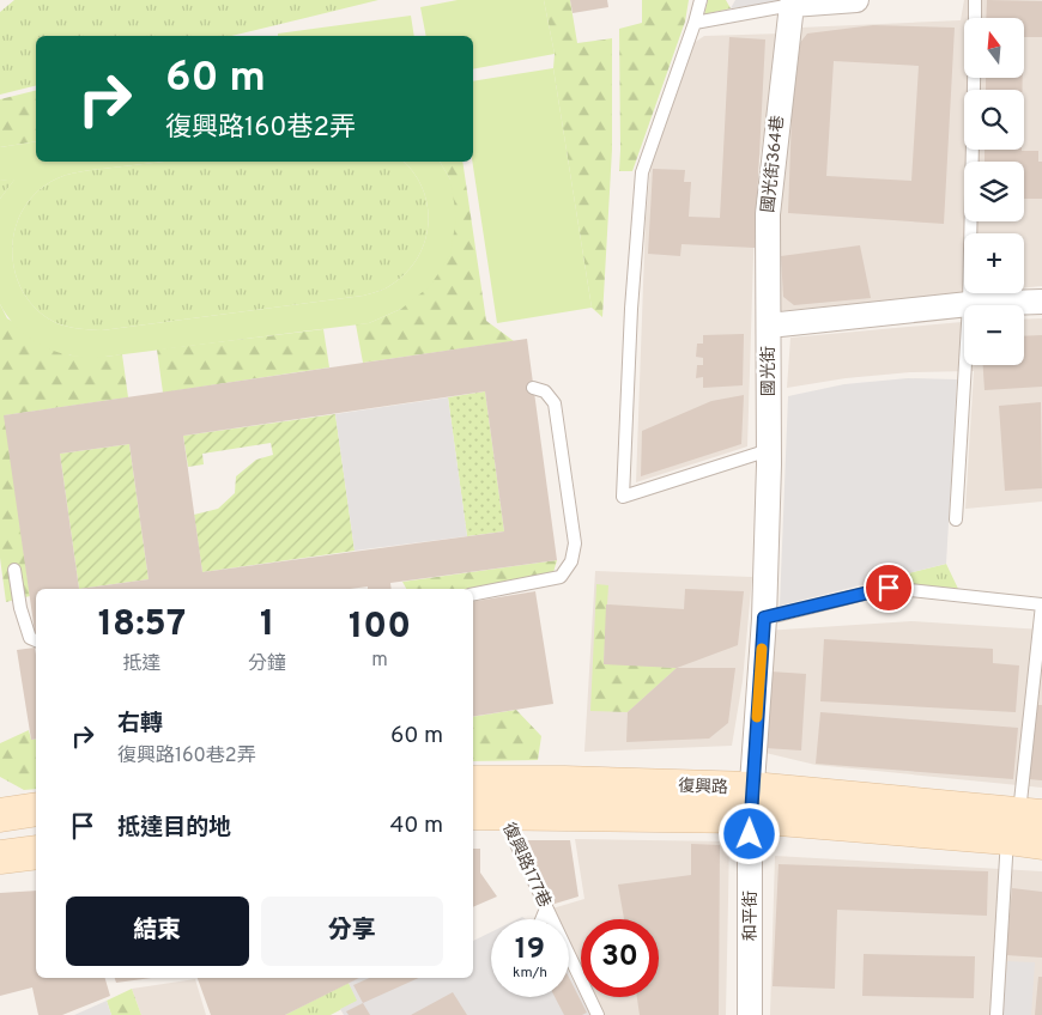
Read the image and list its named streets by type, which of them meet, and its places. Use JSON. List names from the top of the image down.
{
  "streets": {
    "main road": ["復興路"],
    "street": ["國光街364巷", "國光街", "和平街"],
    "lane": ["復興路177巷"]
  },
  "crossings": [
    ["國光街364巷", "國光街"],
    ["國光街", "和平街"],
    ["復興路", "復興路177巷"],
    ["復興路", "和平街"]
  ],
  "north": "top",
  "page": {
    "map_buttons": ["+", "−"],
    "turn": ["60 m", "復興路160巷2弄"],
    "eta": [
      "18:57",
      "抵達",
      "1",
      "分鐘",
      "100",
      "m"
    ],
    "list": [
      {
        "name": "右轉",
        "note": "復興路160巷2弄",
        "value": "60 m"
      },
      {
        "name": "抵達目的地",
        "value": "40 m"
      }
    ],
    "buttons": ["結束", "分享"],
    "speed": "19 km/h",
    "limit": "30"
  }
}
